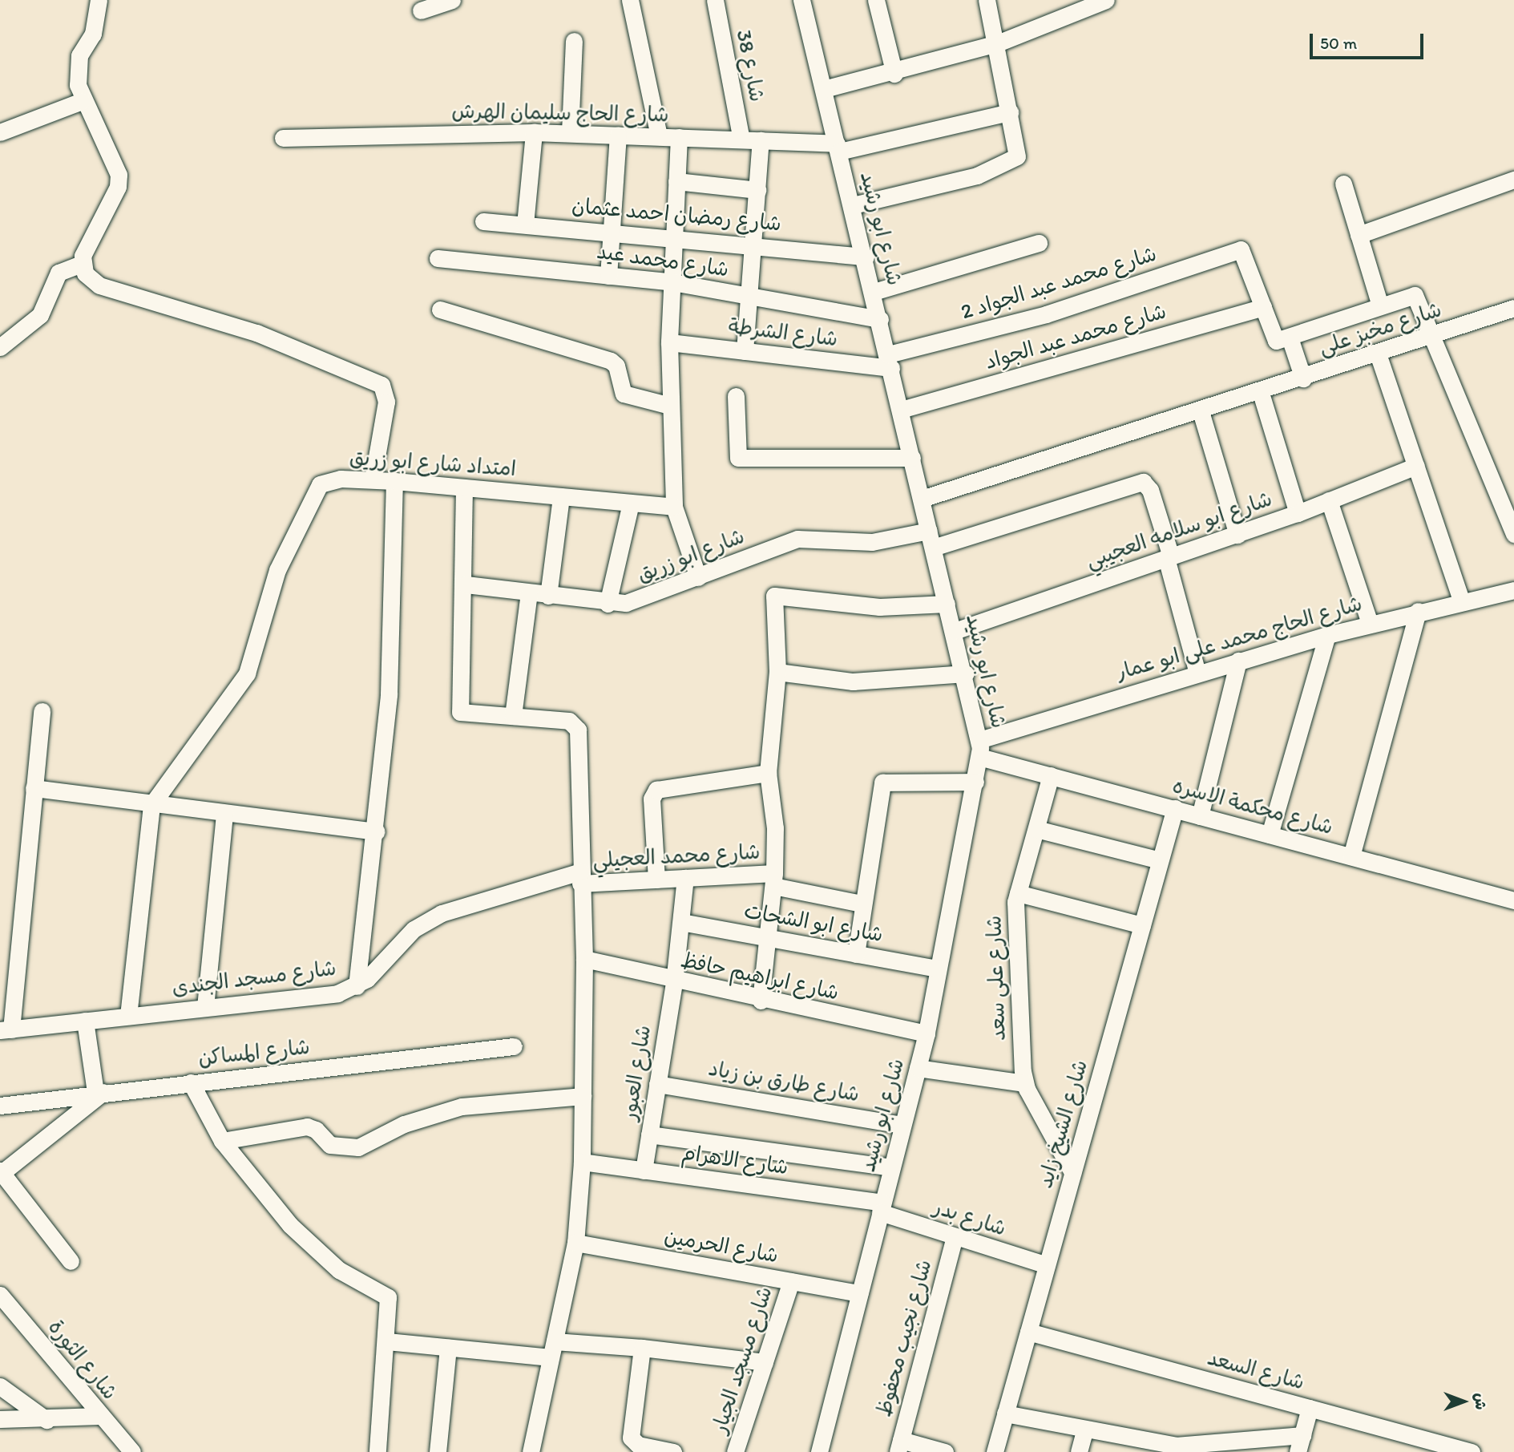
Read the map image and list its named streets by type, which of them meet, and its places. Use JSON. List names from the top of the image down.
{
  "streets": {
    "street": [
      "شارع 38",
      "شارع الحاج سليمان الهرش",
      "شارع رمضان احمد عثمان",
      "شارع ابو رشيد",
      "شارع محمد عيد",
      "شارع محمد عبد الجواد 2",
      "شارع مخبز على",
      "شارع الشرطة",
      "شارع محمد عبد الجواد",
      "امتداد شارع ابو زريق",
      "شارع ابو سلامه العجيبي",
      "شارع ابو زريق",
      "شارع الحاج محمد على ابو عمار",
      "شارع محكمة الاسره",
      "شارع محمد العجيلي",
      "شارع ابو الشحات",
      "شارع ابراهيم حافظ",
      "شارع مسجد الجندى",
      "شارع على سعد",
      "شارع المساكن",
      "شارع العبور",
      "شارع طارق بن زياد",
      "شارع الشيخ زايد",
      "شارع الاهرام",
      "شارع بدر",
      "شارع الحرمين",
      "شارع نجيب محفوظ",
      "شارع الثورة",
      "شارع مسجد الجيار",
      "شارع السعد"
    ]
  },
  "crossings": [
    ["شارع 38", "شارع الحاج سليمان الهرش"],
    ["شارع الحاج سليمان الهرش", "شارع ابو رشيد"],
    ["شارع رمضان احمد عثمان", "شارع ابو رشيد"],
    ["شارع ابو رشيد", "شارع محمد عيد"],
    ["شارع ابو رشيد", "شارع محمد عبد الجواد 2"],
    ["شارع ابو رشيد", "شارع مخبز على"],
    ["شارع ابو رشيد", "شارع الشرطة"],
    ["شارع ابو رشيد", "شارع محمد عبد الجواد"],
    ["شارع ابو رشيد", "شارع ابو سلامه العجيبي"],
    ["شارع ابو رشيد", "شارع ابو زريق"],
    ["شارع ابو رشيد", "شارع الحاج محمد على ابو عمار"],
    ["شارع ابو رشيد", "شارع محكمة الاسره"],
    ["شارع ابو رشيد", "شارع ابو الشحات"],
    ["شارع ابو رشيد", "شارع ابراهيم حافظ"],
    ["شارع ابو رشيد", "شارع طارق بن زياد"],
    ["شارع ابو رشيد", "شارع الاهرام"],
    ["شارع ابو رشيد", "شارع بدر"],
    ["شارع ابو رشيد", "شارع الحرمين"],
    ["شارع محمد عبد الجواد 2", "شارع الشرطة"],
    ["شارع محمد عبد الجواد 2", "شارع محمد عبد الجواد"],
    ["شارع الحاج محمد على ابو عمار", "شارع محكمة الاسره"],
    ["شارع محكمة الاسره", "شارع على سعد"],
    ["شارع محكمة الاسره", "شارع الشيخ زايد"],
    ["شارع محمد العجيلي", "شارع مسجد الجندى"],
    ["شارع محمد العجيلي", "شارع العبور"],
    ["شارع ابو الشحات", "شارع العبور"],
    ["شارع ابراهيم حافظ", "شارع العبور"],
    ["شارع على سعد", "شارع الشيخ زايد"],
    ["شارع العبور", "شارع طارق بن زياد"],
    ["شارع العبور", "شارع الاهرام"],
    ["شارع الشيخ زايد", "شارع بدر"],
    ["شارع الشيخ زايد", "شارع السعد"],
    ["شارع الاهرام", "شارع بدر"],
    ["شارع بدر", "شارع نجيب محفوظ"],
    ["شارع الحرمين", "شارع مسجد الجيار"]
  ],
  "scale_bar": "50 m",
  "north": "right"
}
